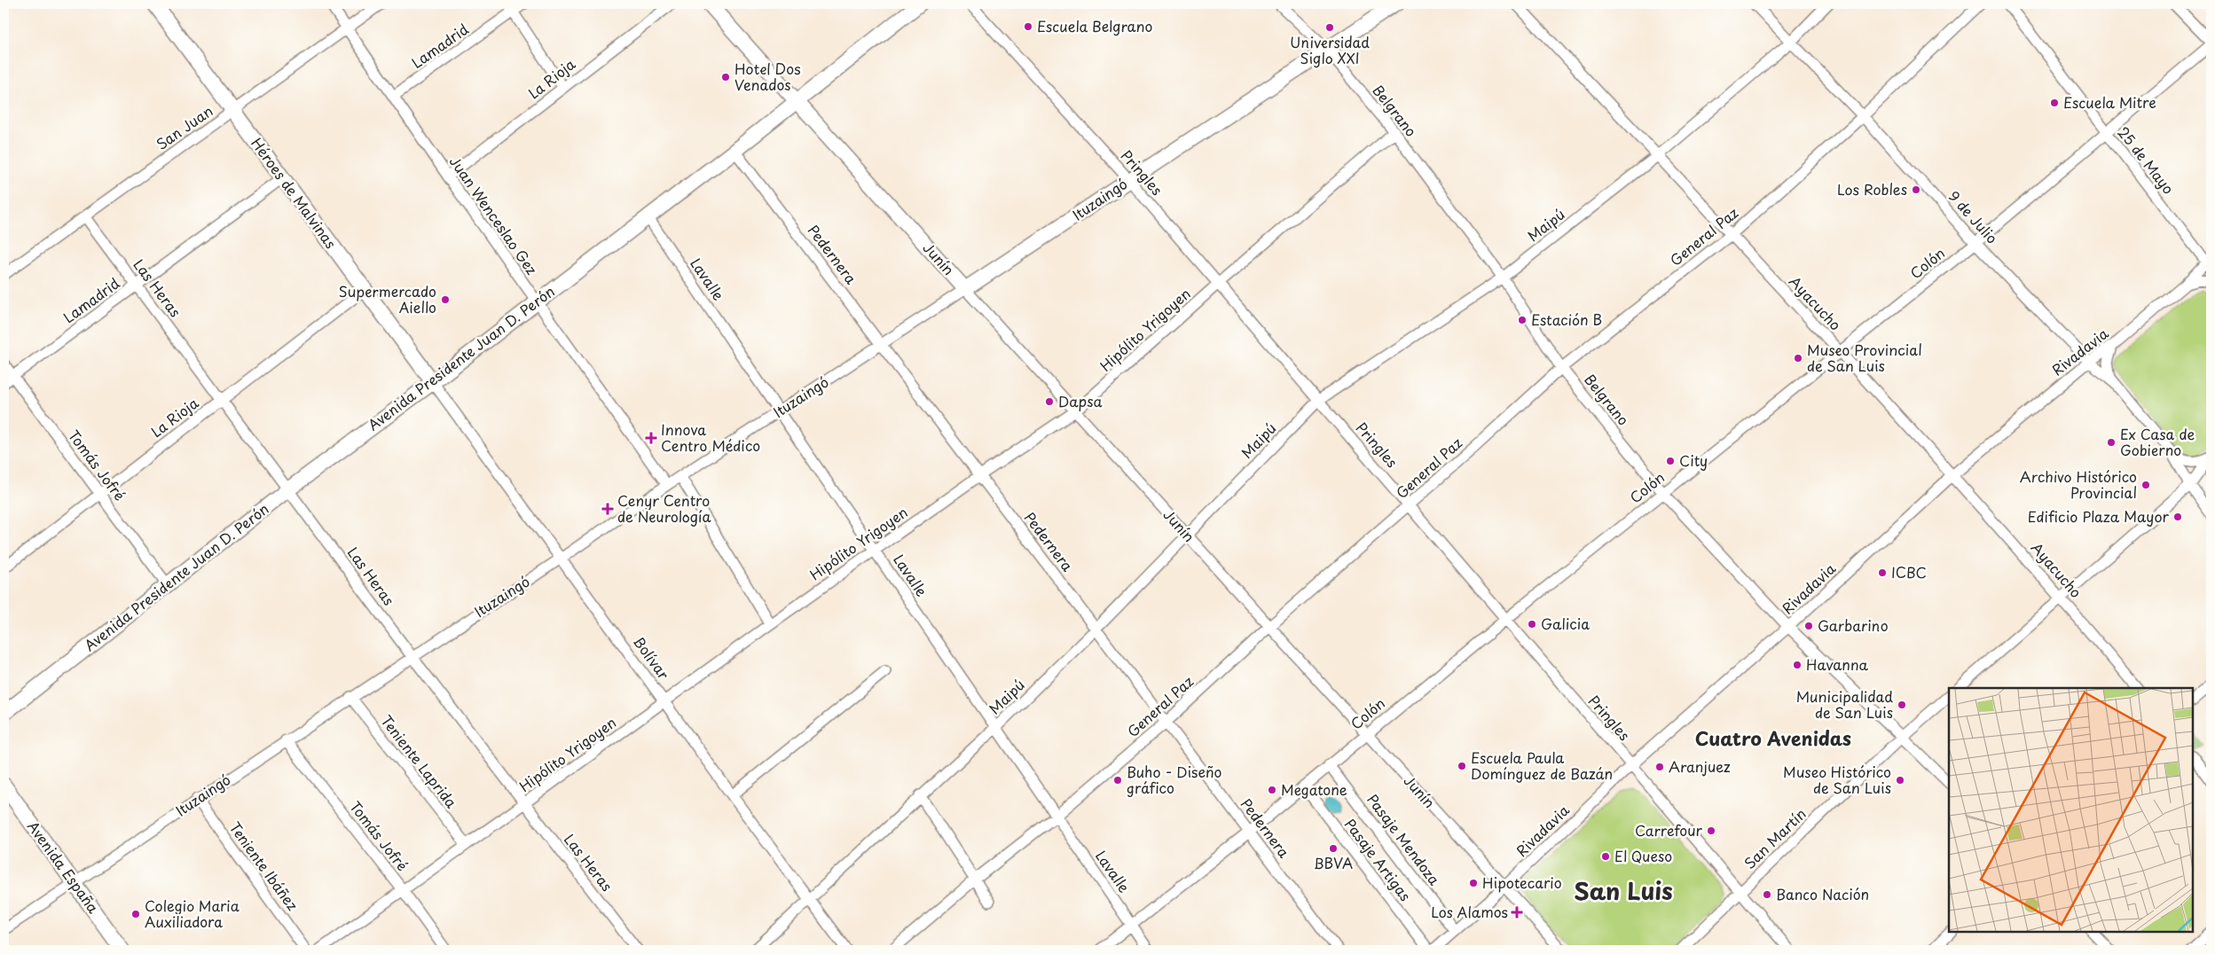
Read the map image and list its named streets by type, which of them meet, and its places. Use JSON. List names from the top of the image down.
{
  "streets": {
    "main road": [
      "Héroes de Malvinas",
      "Ituzaingó",
      "Junín",
      "Avenida Presidente Juan D. Perón",
      "Avenida España"
    ],
    "street": [
      "Lamadrid",
      "La Rioja",
      "Belgrano",
      "San Juan",
      "25 de Mayo",
      "Pringles",
      "Juan Wenceslao Gez",
      "9 de Julio",
      "Maipú",
      "General Paz",
      "Pedernera",
      "Colón",
      "Lavalle",
      "Las Heras",
      "Ayacucho",
      "Hipólito Yrigoyen",
      "Rivadavia",
      "Tomás Jofré",
      "Bolívar",
      "Teniente Laprida",
      "San Martín",
      "Pasaje Mendoza",
      "Pasaje Artigas",
      "Teniente Ibáñez"
    ]
  },
  "crossings": [
    ["Lamadrid", "Héroes de Malvinas"],
    ["Lamadrid", "Juan Wenceslao Gez"],
    ["Lamadrid", "Las Heras"],
    ["Lamadrid", "Tomás Jofré"],
    ["La Rioja", "Héroes de Malvinas"],
    ["La Rioja", "Juan Wenceslao Gez"],
    ["La Rioja", "Las Heras"],
    ["La Rioja", "Tomás Jofré"],
    ["Belgrano", "Ituzaingó"],
    ["Belgrano", "Maipú"],
    ["Belgrano", "General Paz"],
    ["Belgrano", "Colón"],
    ["Belgrano", "Hipólito Yrigoyen"],
    ["Belgrano", "Rivadavia"],
    ["Belgrano", "San Martín"],
    ["San Juan", "Héroes de Malvinas"],
    ["San Juan", "Juan Wenceslao Gez"],
    ["San Juan", "Las Heras"],
    ["25 de Mayo", "Colón"],
    ["25 de Mayo", "Rivadavia"],
    ["Pringles", "Ituzaingó"],
    ["Pringles", "Maipú"],
    ["Pringles", "General Paz"],
    ["Pringles", "Colón"],
    ["Pringles", "Hipólito Yrigoyen"],
    ["Pringles", "Rivadavia"],
    ["Pringles", "San Martín"],
    ["Héroes de Malvinas", "Avenida Presidente Juan D. Perón"],
    ["Héroes de Malvinas", "Bolívar"],
    ["Ituzaingó", "Juan Wenceslao Gez"],
    ["Ituzaingó", "Pedernera"],
    ["Ituzaingó", "Junín"],
    ["Ituzaingó", "Lavalle"],
    ["Ituzaingó", "Las Heras"],
    ["Ituzaingó", "Tomás Jofré"],
    ["Ituzaingó", "Bolívar"],
    ["Ituzaingó", "Teniente Laprida"],
    ["Ituzaingó", "Teniente Ibáñez"],
    ["Ituzaingó", "Avenida España"],
    ["Juan Wenceslao Gez", "Avenida Presidente Juan D. Perón"],
    ["9 de Julio", "Maipú"],
    ["9 de Julio", "General Paz"],
    ["9 de Julio", "Colón"],
    ["9 de Julio", "Rivadavia"],
    ["Maipú", "Pedernera"],
    ["Maipú", "Junín"],
    ["Maipú", "Lavalle"],
    ["Maipú", "Ayacucho"],
    ["Maipú", "Bolívar"],
    ["General Paz", "Pedernera"],
    ["General Paz", "Junín"],
    ["General Paz", "Lavalle"],
    ["General Paz", "Ayacucho"],
    ["Pedernera", "Colón"],
    ["Pedernera", "Hipólito Yrigoyen"],
    ["Pedernera", "Avenida Presidente Juan D. Perón"],
    ["Junín", "Colón"],
    ["Junín", "Hipólito Yrigoyen"],
    ["Junín", "Rivadavia"],
    ["Junín", "Avenida Presidente Juan D. Perón"],
    ["Colón", "Lavalle"],
    ["Colón", "Ayacucho"],
    ["Colón", "Pasaje Mendoza"],
    ["Colón", "Pasaje Artigas"],
    ["Lavalle", "Hipólito Yrigoyen"],
    ["Lavalle", "Avenida Presidente Juan D. Perón"],
    ["Las Heras", "Hipólito Yrigoyen"],
    ["Las Heras", "Avenida Presidente Juan D. Perón"],
    ["Ayacucho", "Rivadavia"],
    ["Hipólito Yrigoyen", "Tomás Jofré"],
    ["Hipólito Yrigoyen", "Bolívar"],
    ["Hipólito Yrigoyen", "Teniente Laprida"],
    ["Rivadavia", "Pasaje Mendoza"],
    ["Rivadavia", "Pasaje Artigas"],
    ["Avenida Presidente Juan D. Perón", "Tomás Jofré"],
    ["Avenida Presidente Juan D. Perón", "Bolívar"]
  ],
  "districts": ["Cuatro Avenidas", "San Luis"],
  "places": {
    "other": [
      "Escuela Belgrano",
      "Universidad Siglo XXI",
      "Hotel Dos Venados",
      "Escuela Mitre",
      "Los Robles",
      "Supermercado Aiello",
      "Estación B",
      "Museo Provincial de San Luis",
      "Dapsa",
      "Ex Casa de Gobierno",
      "City",
      "Archivo Histórico Provincial",
      "Edificio Plaza Mayor",
      "ICBC",
      "Galicia",
      "Garbarino",
      "Havanna",
      "Municipalidad de San Luis",
      "Escuela Paula Domínguez de Bazán",
      "Aranjuez",
      "Buho - Diseño gráfico",
      "Museo Histórico de San Luis",
      "Megatone",
      "Carrefour",
      "BBVA",
      "El Queso",
      "Hipotecario",
      "Banco Nación",
      "Colegio Maria Auxiliadora"
    ],
    "health": ["Innova Centro Médico", "Cenyr Centro de Neurología", "Los Alamos"]
  }
}
